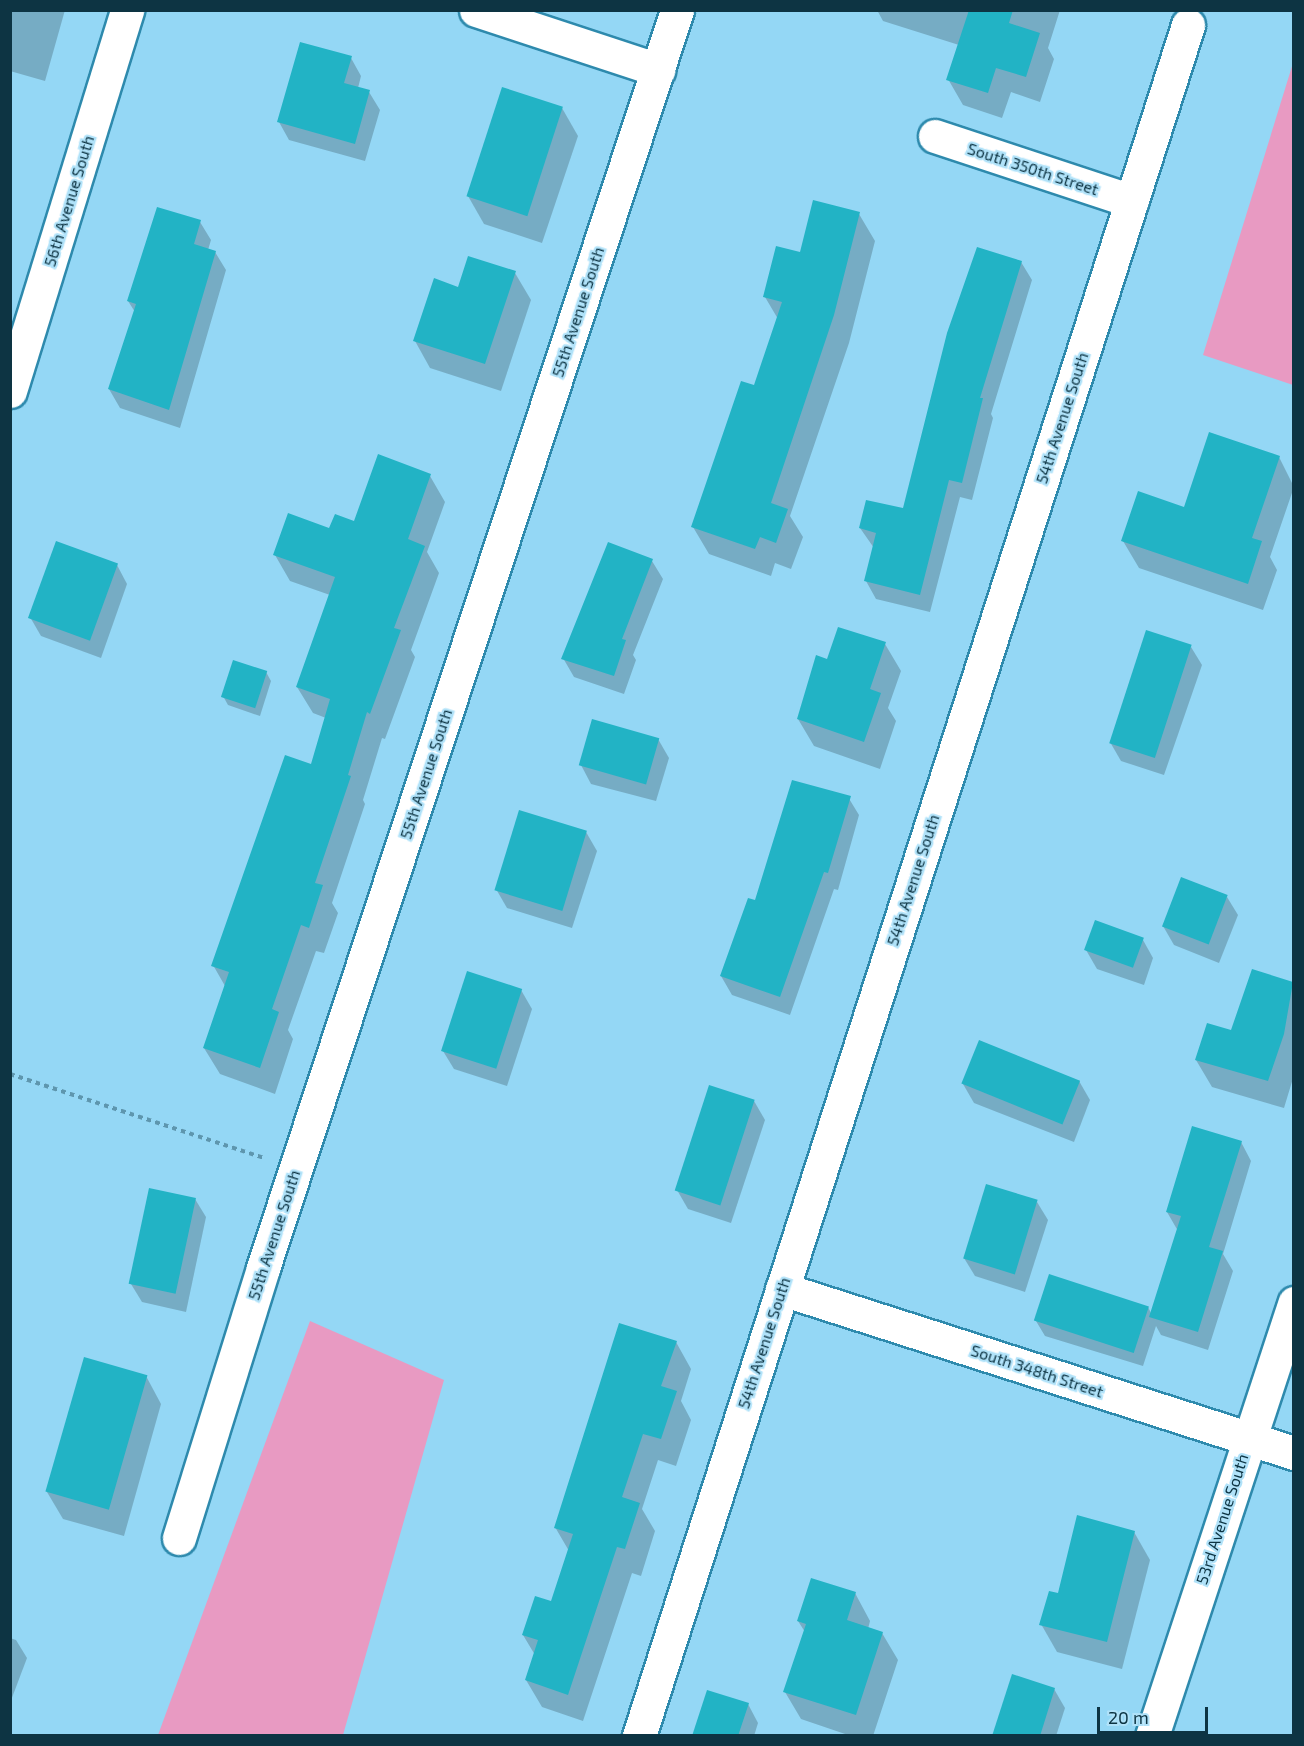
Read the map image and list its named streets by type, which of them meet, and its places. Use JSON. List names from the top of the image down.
{
  "streets": {
    "street": [
      "South 350th Street",
      "56th Avenue South",
      "55th Avenue South",
      "54th Avenue South",
      "South 348th Street",
      "53rd Avenue South"
    ]
  },
  "crossings": [
    ["South 350th Street", "54th Avenue South"],
    ["54th Avenue South", "South 348th Street"],
    ["South 348th Street", "53rd Avenue South"]
  ],
  "scale_bar": "20 m"
}
